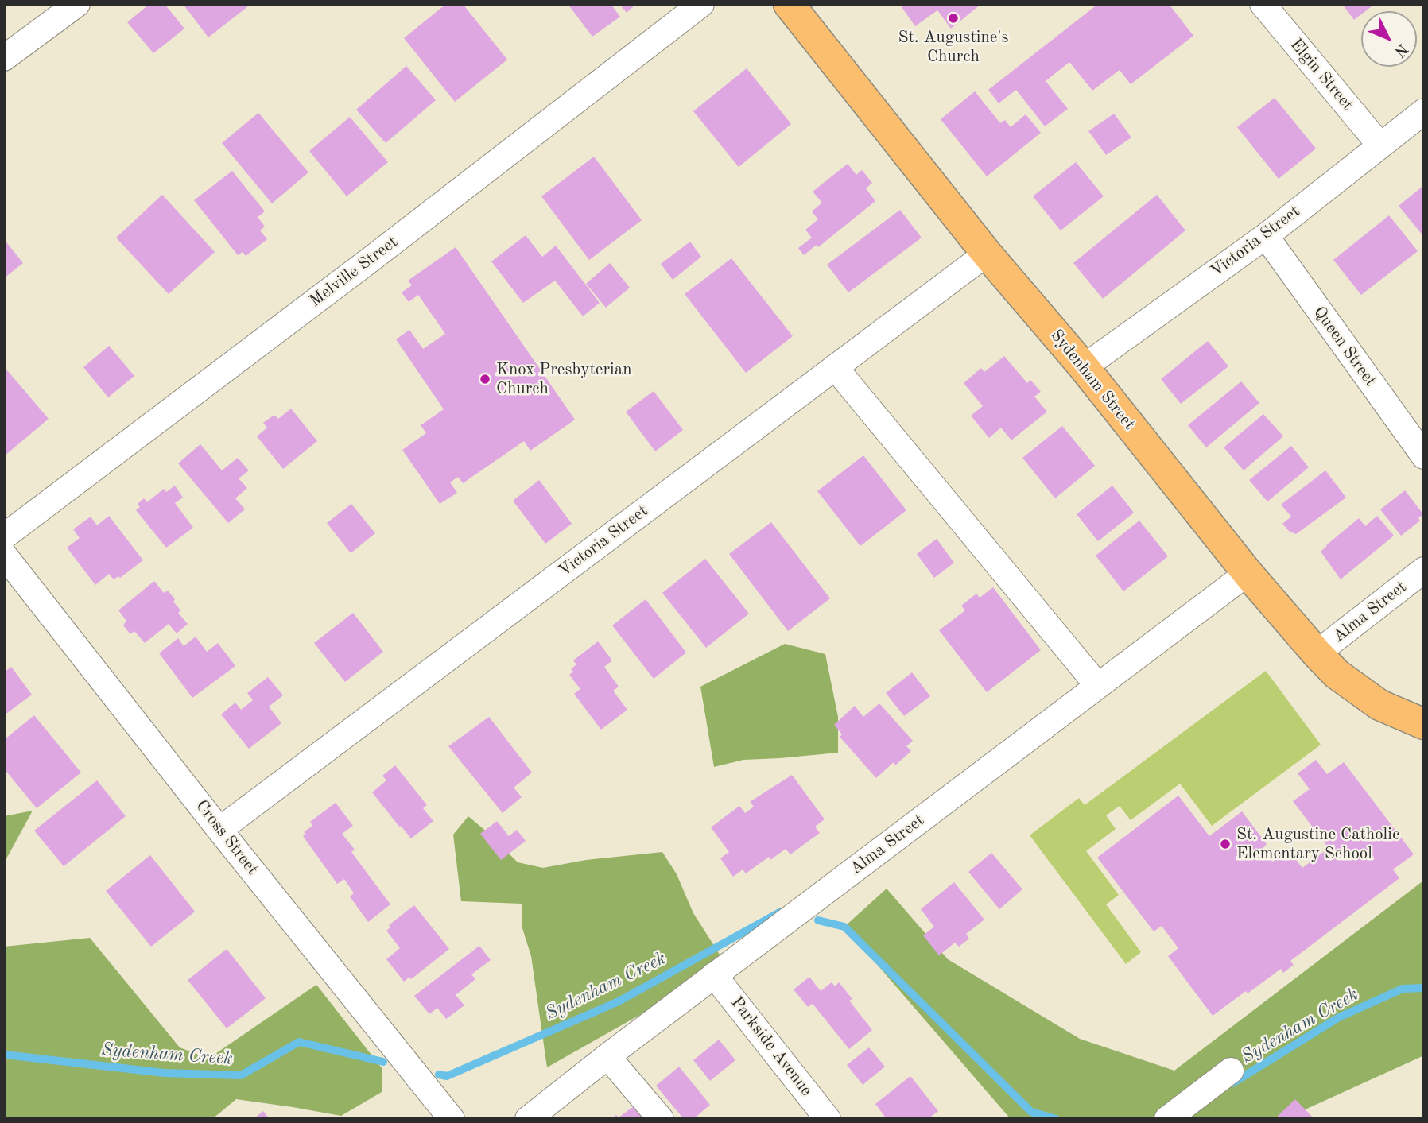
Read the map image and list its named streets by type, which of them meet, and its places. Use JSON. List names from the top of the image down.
{
  "streets": {
    "main road": ["Sydenham Street"],
    "street": [
      "Elgin Street",
      "Victoria Street",
      "Melville Street",
      "Queen Street",
      "Alma Street",
      "Cross Street",
      "Parkside Avenue"
    ]
  },
  "crossings": [
    ["Elgin Street", "Victoria Street"],
    ["Victoria Street", "Queen Street"],
    ["Victoria Street", "Sydenham Street"],
    ["Victoria Street", "Cross Street"],
    ["Sydenham Street", "Alma Street"],
    ["Alma Street", "Parkside Avenue"]
  ],
  "water": ["Sydenham Creek"],
  "places": ["St. Augustine's Church", "Knox Presbyterian Church", "St. Augustine Catholic Elementary School"],
  "north": "bottom right"
}
